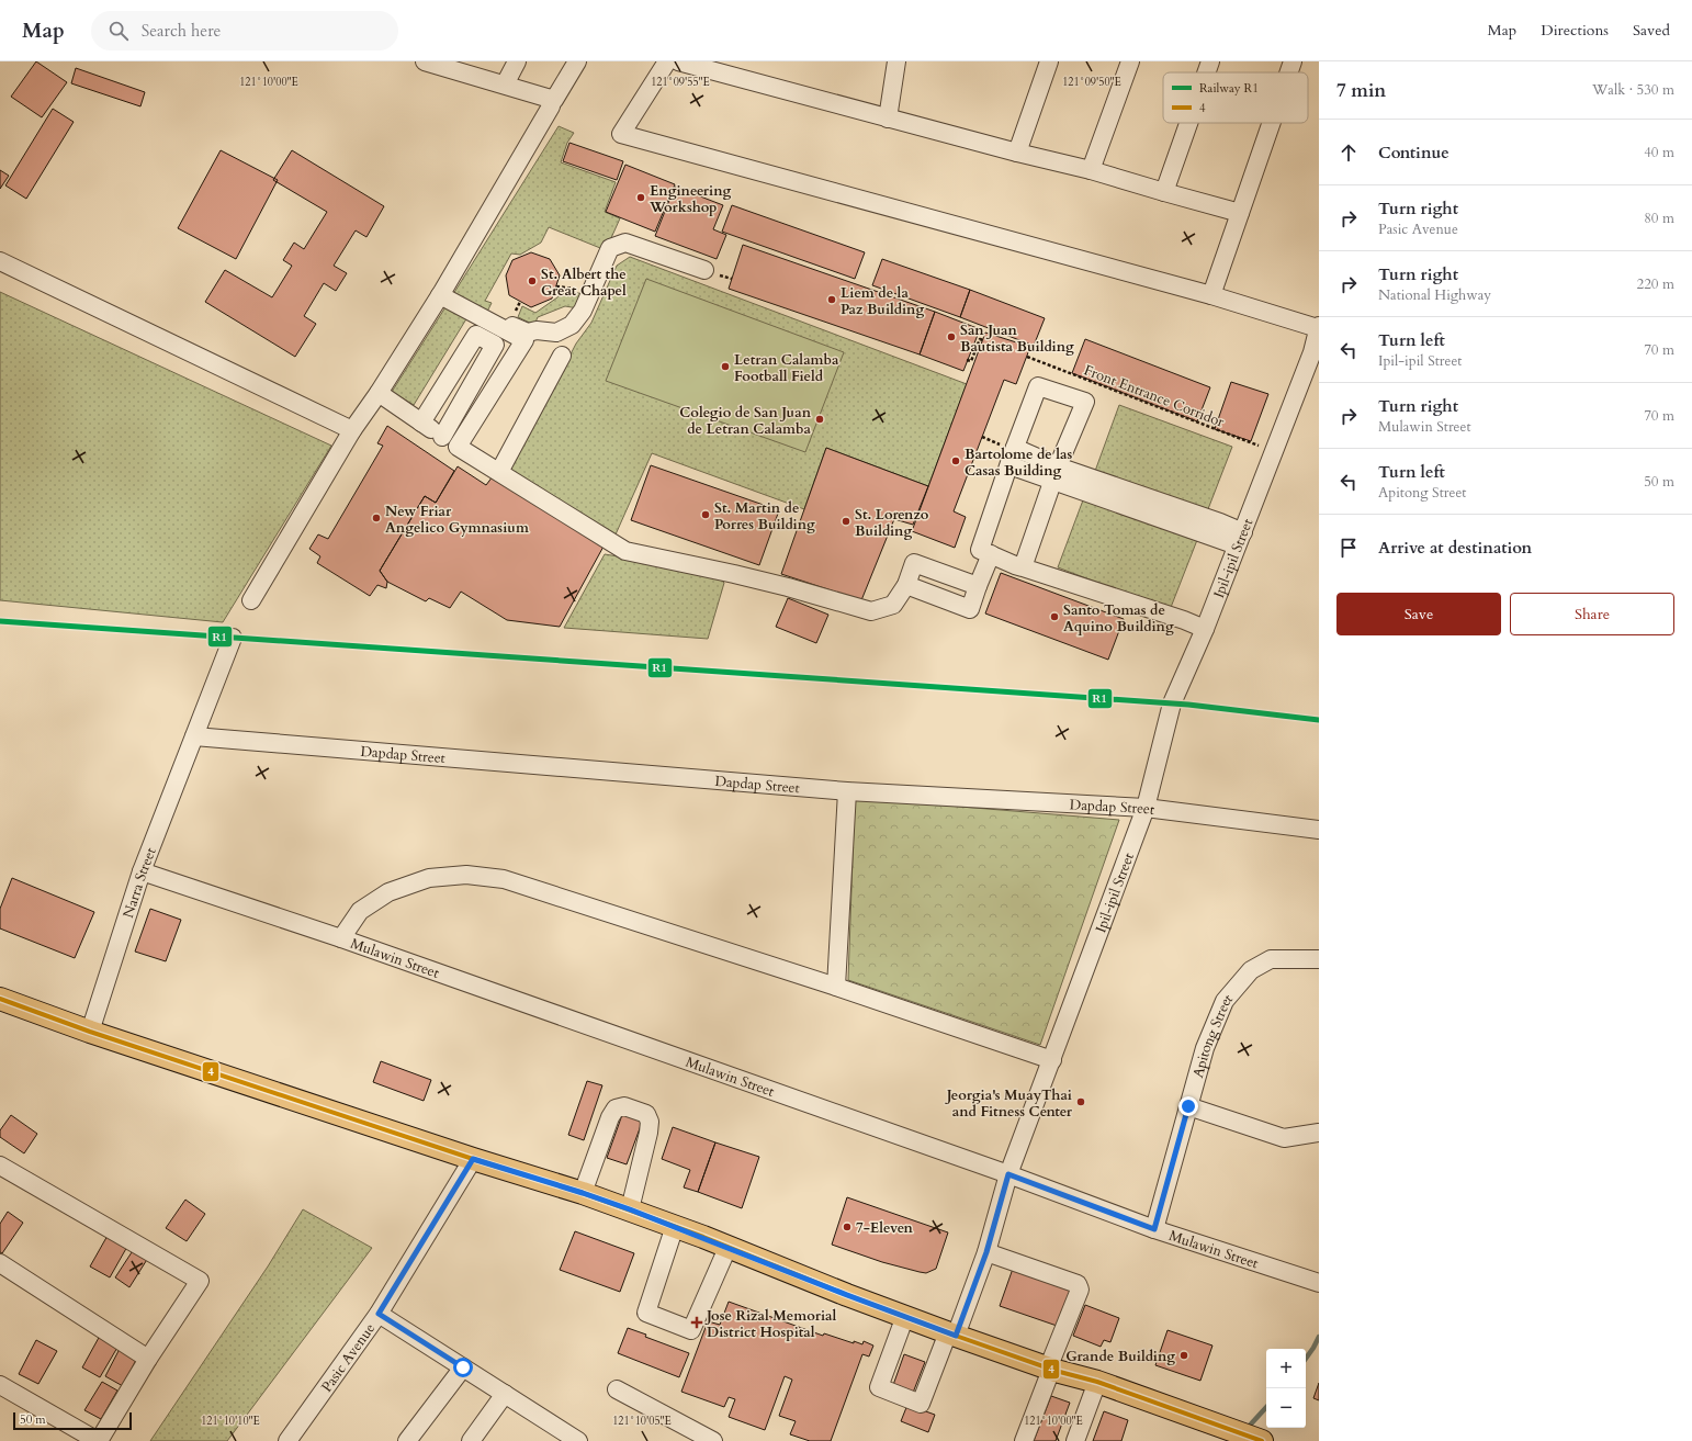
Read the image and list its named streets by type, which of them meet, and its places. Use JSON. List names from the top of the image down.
{
  "streets": {
    "street": [
      "Ipil-ipil Street",
      "Dapdap Street",
      "Narra Street",
      "Mulawin Street",
      "Apitong Street",
      "Pasic Avenue"
    ],
    "path": ["Front Entrance Corridor"]
  },
  "crossings": [
    ["Front Entrance Corridor", "Ipil-ipil Street"],
    ["Ipil-ipil Street", "Dapdap Street"],
    ["Ipil-ipil Street", "Mulawin Street"],
    ["Dapdap Street", "Narra Street"],
    ["Narra Street", "Mulawin Street"],
    ["Mulawin Street", "Apitong Street"]
  ],
  "places": {
    "other": [
      "Engineering Workshop",
      "St. Albert the Great Chapel",
      "Liem de la Paz Building",
      "San Juan Bautista Building",
      "Letran Calamba Football Field",
      "Colegio de San Juan de Letran Calamba",
      "Bartolome de las Casas Building",
      "St. Martin de Porres Building",
      "New Friar Angelico Gymnasium",
      "St. Lorenzo Building",
      "Santo Tomas de Aquino Building",
      "Jeorgia's MuayThai and Fitness Center",
      "7-Eleven",
      "Grande Building"
    ],
    "health": ["Jose Rizal Memorial District Hospital"]
  },
  "lines": ["rail line R1", "transit line 4"],
  "legend": ["Railway R1", "4"],
  "scale_bar": "50 m",
  "page": {
    "header": "Map",
    "search": "Search here",
    "nav": ["Map", "Directions", "Saved"],
    "heading": ["7 min", "Walk · 530 m"],
    "list": [
      ["Continue", "40 m"],
      ["Turn right", "Pasic Avenue", "80 m"],
      ["Turn right", "National Highway", "220 m"],
      ["Turn left", "Ipil-ipil Street", "70 m"],
      ["Turn right", "Mulawin Street", "70 m"],
      ["Turn left", "Apitong Street", "50 m"],
      "Arrive at destination"
    ],
    "buttons": ["Save", "Share"],
    "map_buttons": ["+", "−"],
    "scale": "50 m"
  },
  "coordinates": [
    "121°10'00\"E",
    "121°09'55\"E",
    "121°09'50\"E",
    "121°10'10\"E",
    "121°10'05\"E"
  ]
}
